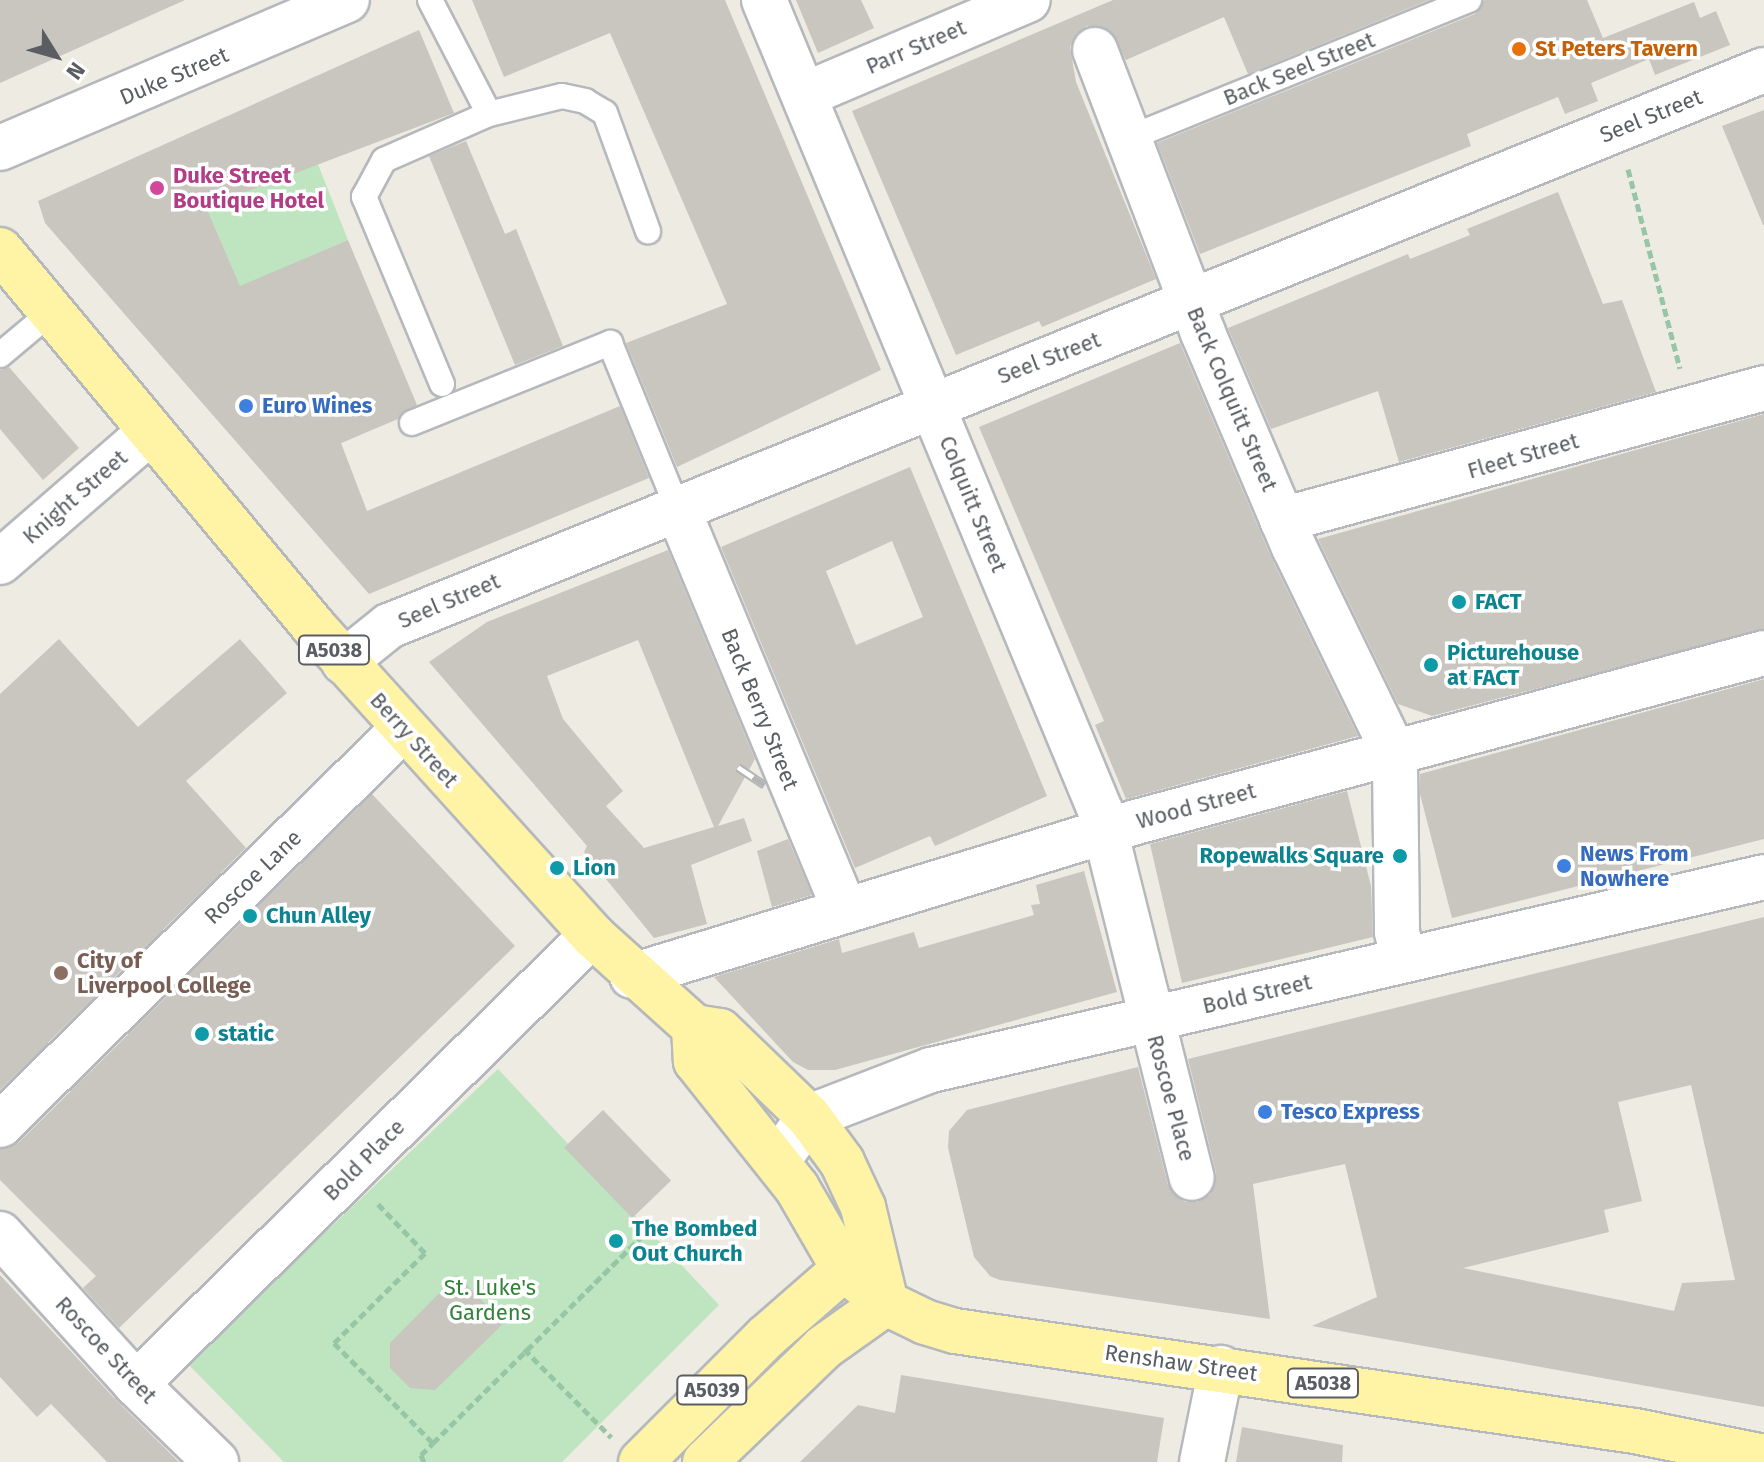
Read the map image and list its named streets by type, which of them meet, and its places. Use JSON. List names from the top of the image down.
{
  "streets": {
    "main road": [
      "A5038",
      "Berry Street",
      "Renshaw Street",
      "A5039"
    ],
    "street": [
      "Parr Street",
      "Duke Street",
      "Seel Street",
      "Back Colquitt Street",
      "Fleet Street",
      "Knight Street",
      "Colquitt Street",
      "Back Berry Street",
      "Wood Street",
      "Roscoe Lane",
      "Bold Street",
      "Roscoe Place",
      "Bold Place",
      "Roscoe Street"
    ],
    "lane": ["Back Seel Street"]
  },
  "crossings": [
    ["Parr Street", "Colquitt Street"],
    ["Back Seel Street", "Back Colquitt Street"],
    ["Seel Street", "Back Colquitt Street"],
    ["Seel Street", "Colquitt Street"],
    ["Seel Street", "Back Berry Street"],
    ["Seel Street", "Berry Street"],
    ["Back Colquitt Street", "Fleet Street"],
    ["Back Colquitt Street", "Bold Street"],
    ["Knight Street", "Berry Street"],
    ["Colquitt Street", "Wood Street"],
    ["Colquitt Street", "Bold Street"],
    ["Colquitt Street", "Roscoe Place"],
    ["Back Berry Street", "Wood Street"],
    ["Berry Street", "Wood Street"],
    ["Berry Street", "Roscoe Lane"],
    ["Berry Street", "Bold Street"],
    ["Berry Street", "Bold Place"],
    ["Berry Street", "Renshaw Street"],
    ["Berry Street", "A5039"],
    ["Bold Street", "Roscoe Place"],
    ["Bold Place", "Roscoe Street"],
    ["Renshaw Street", "A5039"]
  ],
  "parks": ["St. Luke's Gardens"],
  "places": [
    "St Peters Tavern",
    "Duke Street Boutique Hotel",
    "Euro Wines",
    "FACT",
    "Picturehouse at FACT",
    "Ropewalks Square",
    "News From Nowhere",
    "Lion",
    "Chun Alley",
    "City of Liverpool College",
    "static",
    "Tesco Express",
    "The Bombed Out Church"
  ],
  "north": "bottom right"
}
